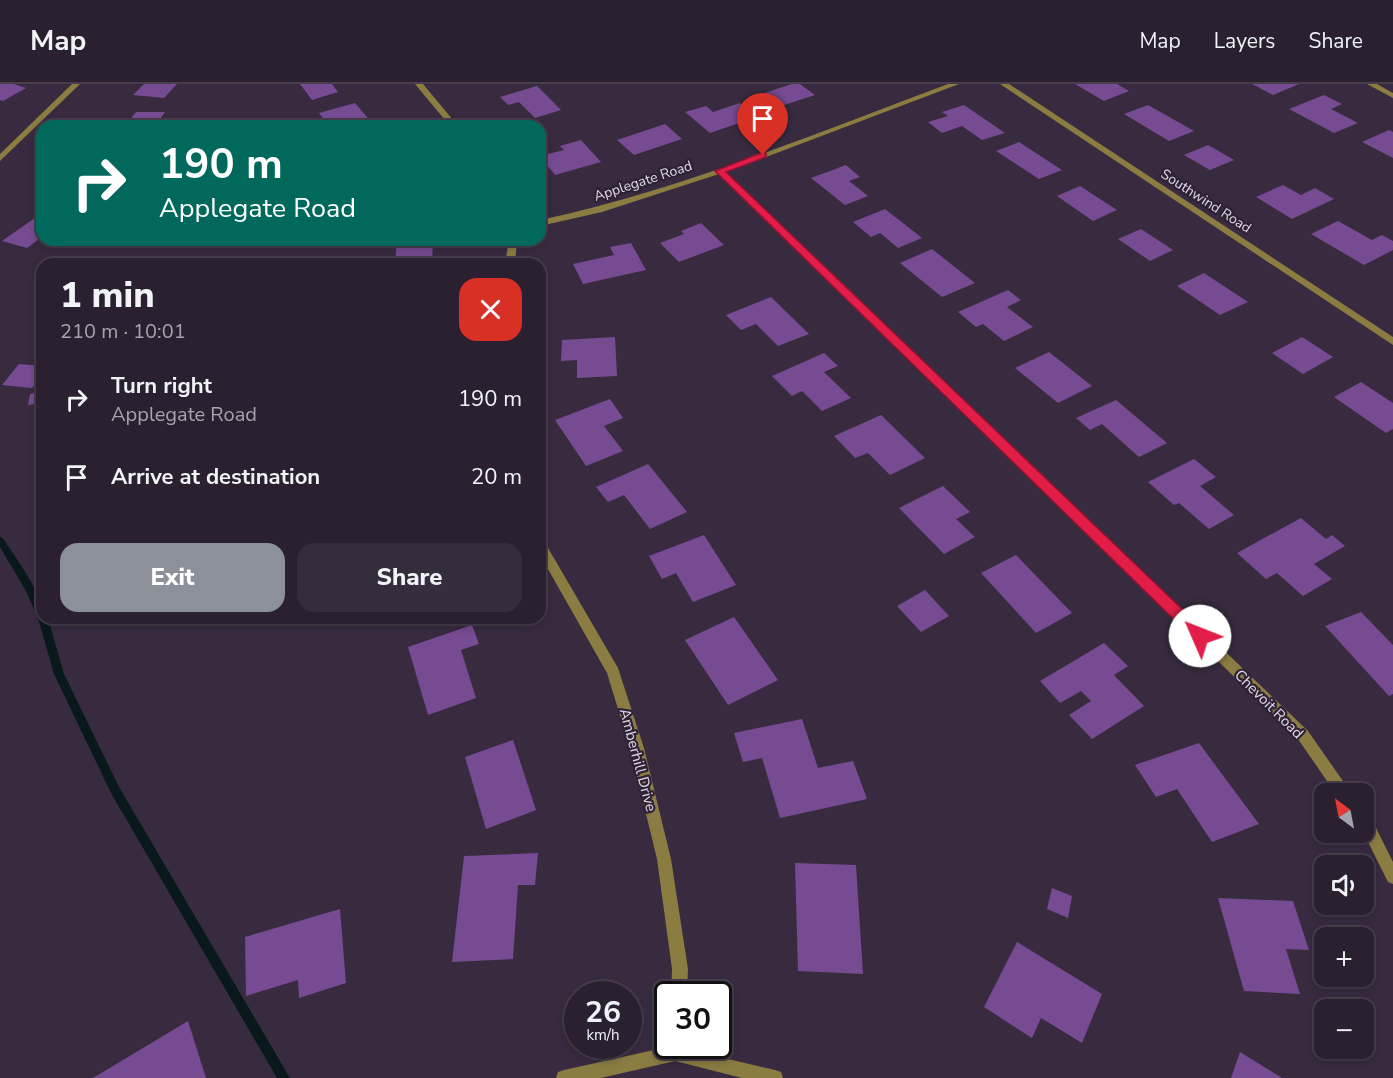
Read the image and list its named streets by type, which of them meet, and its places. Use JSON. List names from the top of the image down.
{
  "streets": {
    "street": [
      "Applegate Road",
      "Southwind Road",
      "Chevoit Road",
      "Amberhill Drive"
    ]
  },
  "crossings": [
    ["Applegate Road", "Chevoit Road"]
  ],
  "north": "top left",
  "page": {
    "header": "Map",
    "nav": ["Map", "Layers", "Share"],
    "turn": ["190 m", "Applegate Road"],
    "heading": ["1 min", "210 m · 10:01"],
    "list": [
      {
        "name": "Turn right",
        "note": "Applegate Road",
        "value": "190 m"
      },
      {
        "name": "Arrive at destination",
        "value": "20 m"
      }
    ],
    "buttons": ["Exit", "Share"],
    "map_buttons": ["+", "−"],
    "speed": "26 km/h",
    "limit": "30"
  }
}
